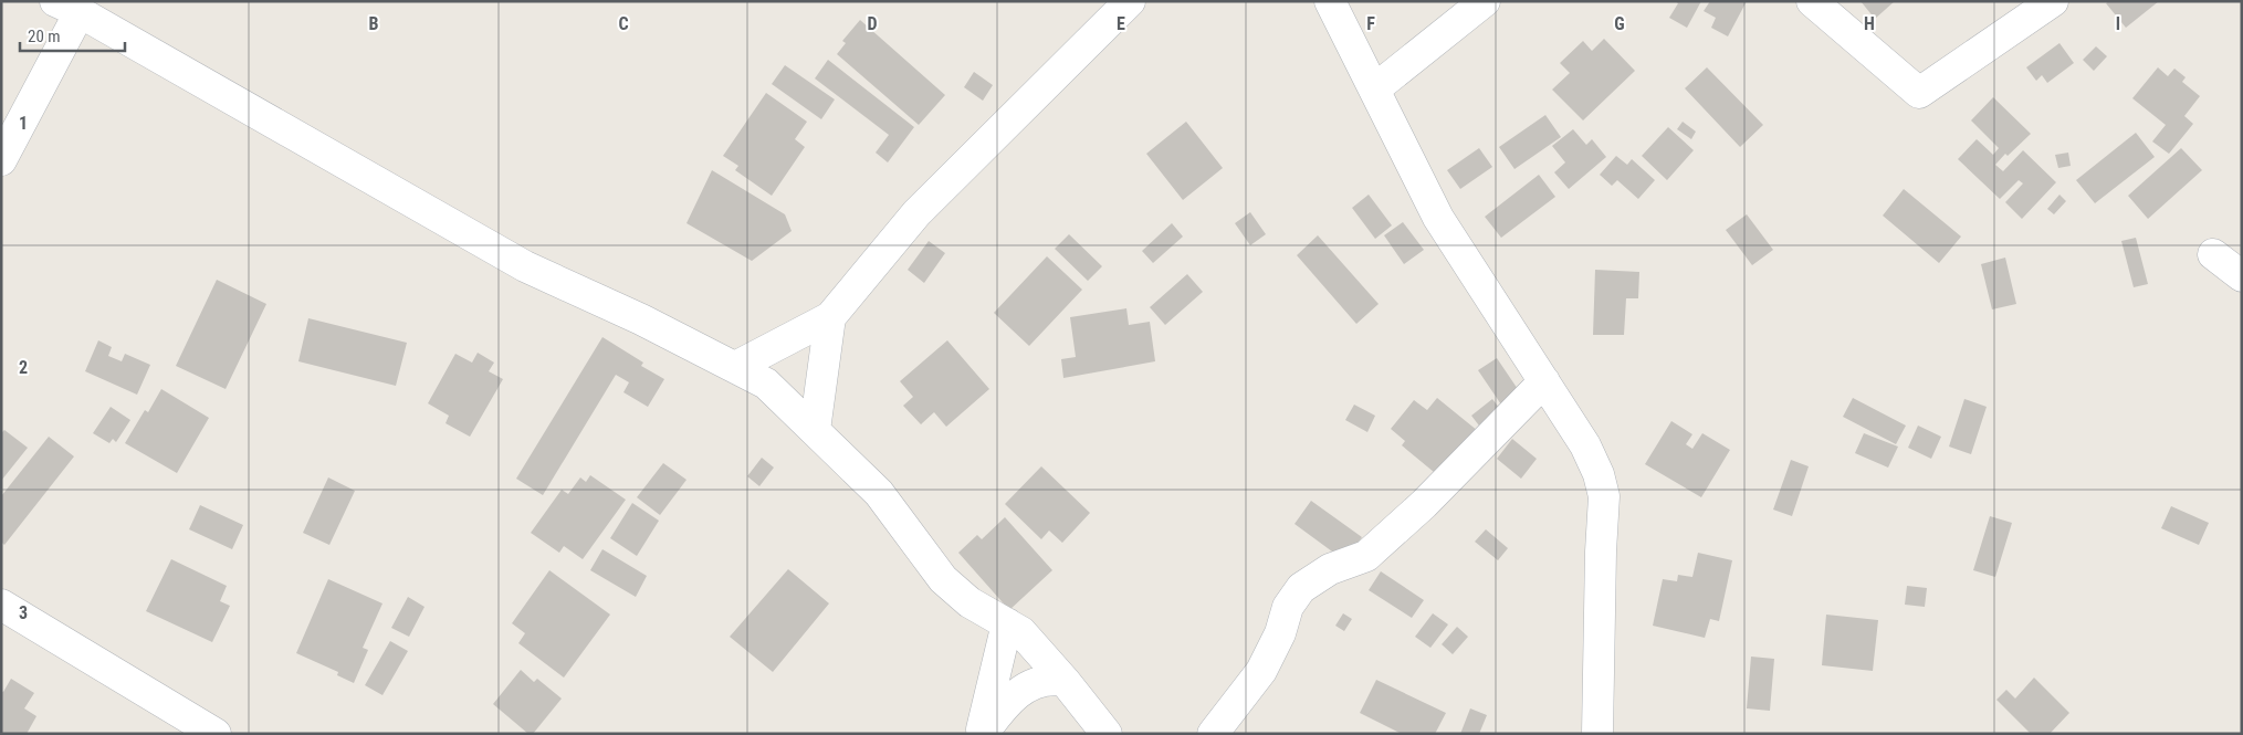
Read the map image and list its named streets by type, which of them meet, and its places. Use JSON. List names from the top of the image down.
{
  "scale_bar": "20 m",
  "grid": {
    "columns": [
      "B",
      "C",
      "D",
      "E",
      "F",
      "G",
      "H",
      "I"
    ],
    "rows": ["1", "2", "3"]
  }
}
